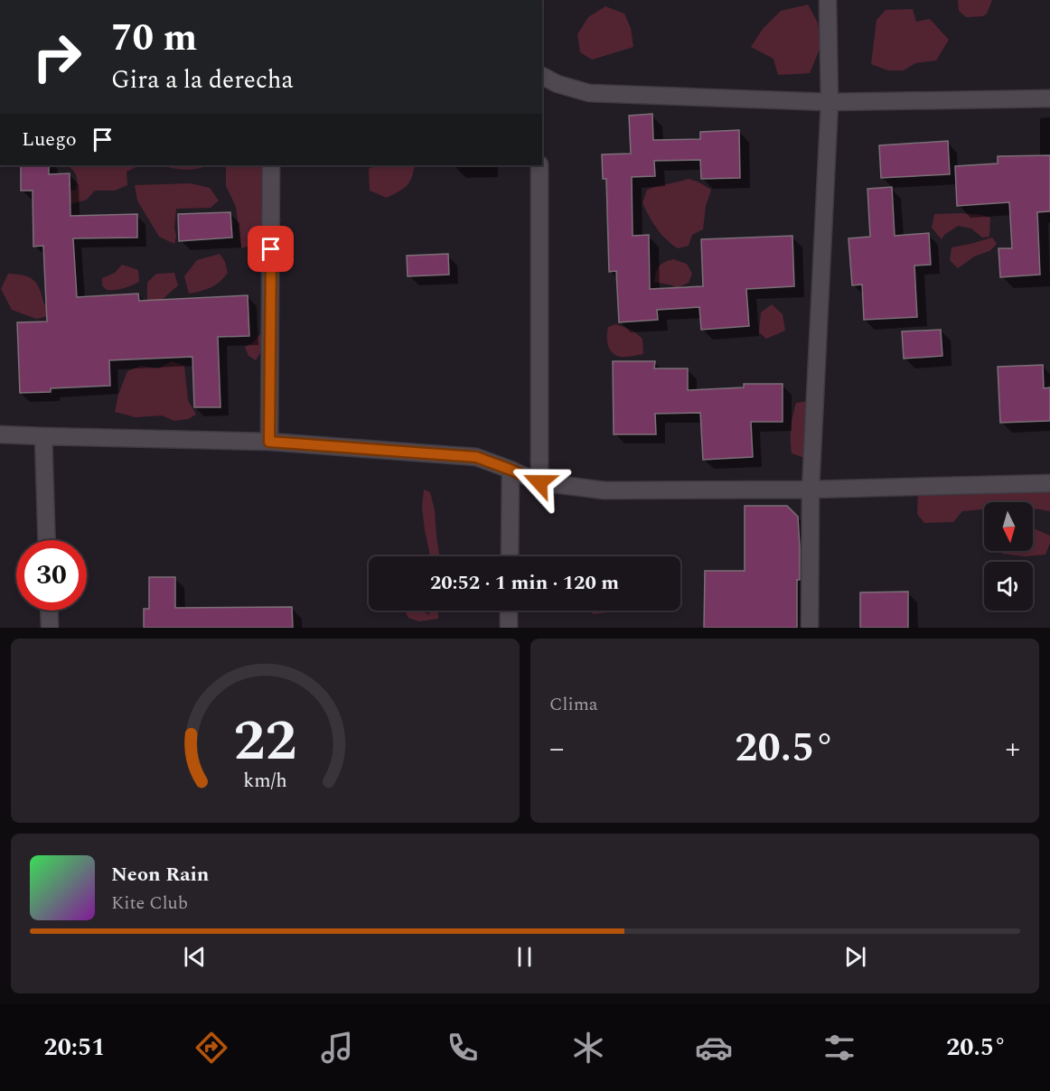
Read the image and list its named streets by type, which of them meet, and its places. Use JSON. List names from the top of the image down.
{
  "north": "bottom",
  "page": {
    "turn": ["70 m", "Gira a la derecha"],
    "then": "Luego",
    "limit": "30",
    "trip": "20:52 · 1 min · 120 m",
    "tile": "Clima",
    "heat": ["−", "20.5°", "+"],
    "song": ["Neon Rain", "Kite Club"],
    "tabs": ["20:51", "20.5°"],
    "gauge": ["22", "km/h"]
  }
}
